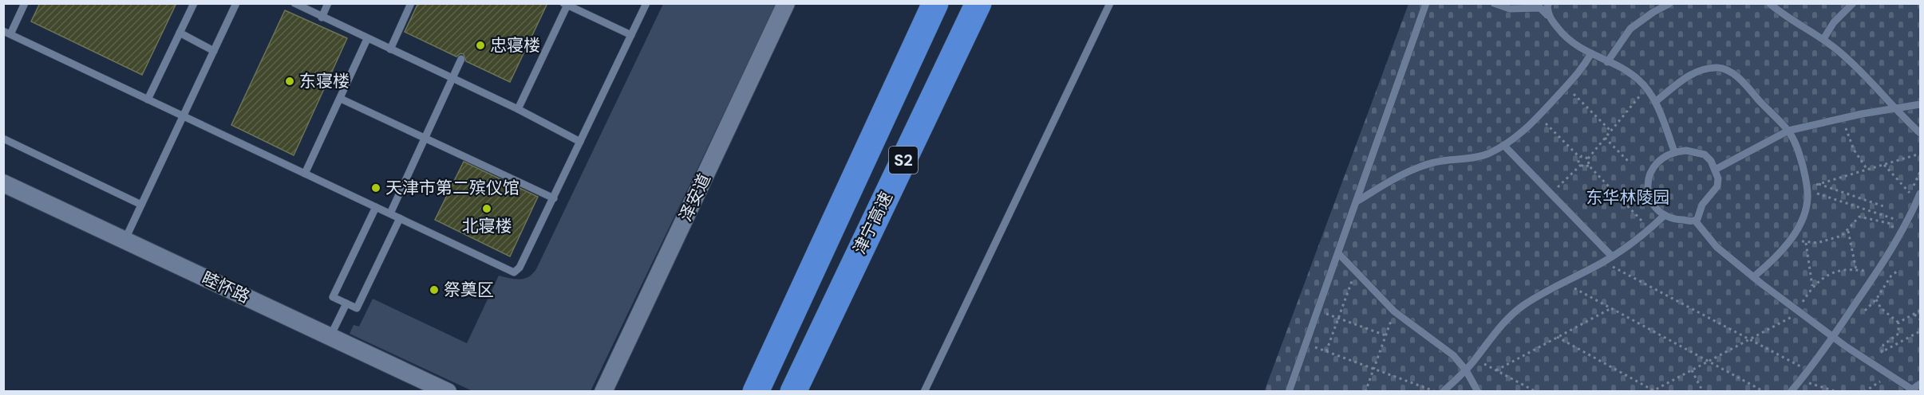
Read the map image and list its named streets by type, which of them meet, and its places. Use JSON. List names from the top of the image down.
{
  "streets": {
    "highway": ["S2", "津宁高速"],
    "street": ["泽安道", "睦怀路"]
  },
  "parks": ["东华林陵园"],
  "places": [
    "忠寝楼",
    "东寝楼",
    "天津市第二殡仪馆",
    "北寝楼",
    "祭奠区"
  ]
}
